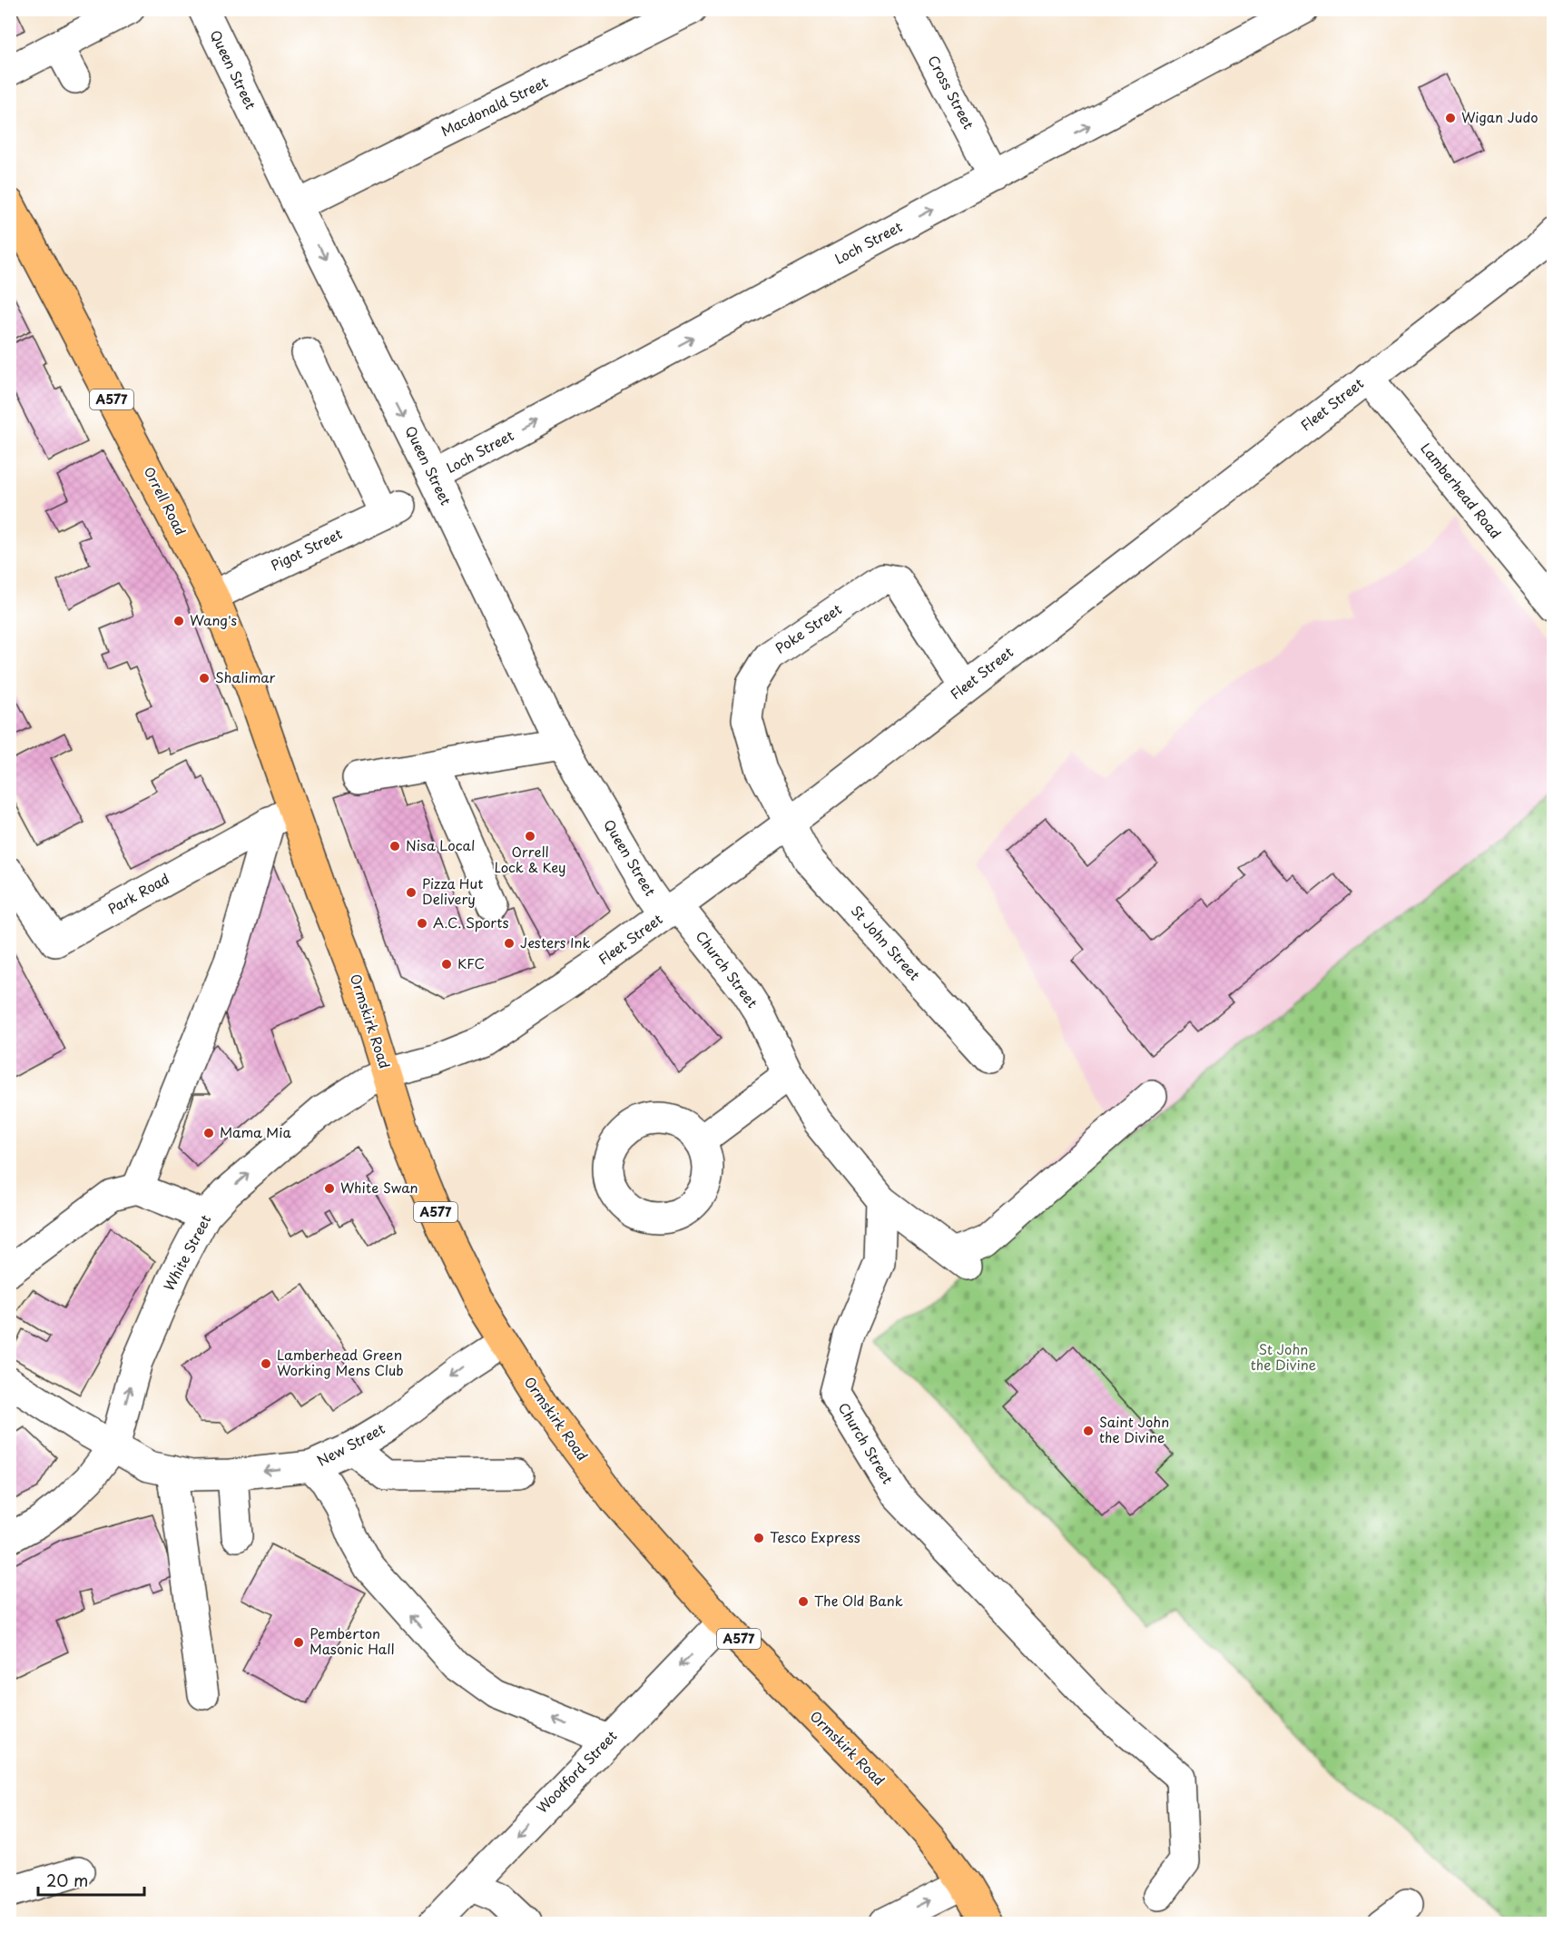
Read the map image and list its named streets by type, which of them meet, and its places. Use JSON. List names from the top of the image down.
{
  "streets": {
    "highway": ["A577", "Orrell Road", "Ormskirk Road"],
    "street": [
      "Queen Street",
      "Cross Street",
      "Macdonald Street",
      "Loch Street",
      "Fleet Street",
      "Lamberhead Road",
      "Pigot Street",
      "Poke Street",
      "Park Road",
      "St John Street",
      "Church Street",
      "White Street",
      "New Street",
      "Woodford Street"
    ]
  },
  "crossings": [
    ["Queen Street", "Macdonald Street"],
    ["Queen Street", "Loch Street"],
    ["Queen Street", "Fleet Street"],
    ["Queen Street", "Church Street"],
    ["Cross Street", "Loch Street"],
    ["Fleet Street", "Lamberhead Road"],
    ["Fleet Street", "Poke Street"],
    ["Fleet Street", "St John Street"],
    ["Fleet Street", "Church Street"],
    ["Fleet Street", "Ormskirk Road"],
    ["Fleet Street", "White Street"],
    ["Orrell Road", "Pigot Street"],
    ["Orrell Road", "Park Road"],
    ["Orrell Road", "Ormskirk Road"],
    ["Poke Street", "St John Street"],
    ["Park Road", "Ormskirk Road"],
    ["Ormskirk Road", "White Street"],
    ["Ormskirk Road", "New Street"],
    ["Ormskirk Road", "Woodford Street"],
    ["White Street", "New Street"]
  ],
  "one_way": ["Loch Street", "New Street", "Woodford Street"],
  "parks": ["St John the Divine"],
  "places": [
    "Wigan Judo",
    "Wang's",
    "Shalimar",
    "Orrell Lock & Key",
    "Nisa Local",
    "Pizza Hut Delivery",
    "A.C. Sports",
    "Jesters Ink",
    "KFC",
    "Mama Mia",
    "White Swan",
    "Lamberhead Green Working Mens Club",
    "Saint John the Divine",
    "Tesco Express",
    "The Old Bank",
    "Pemberton Masonic Hall"
  ],
  "scale_bar": "20 m"
}
